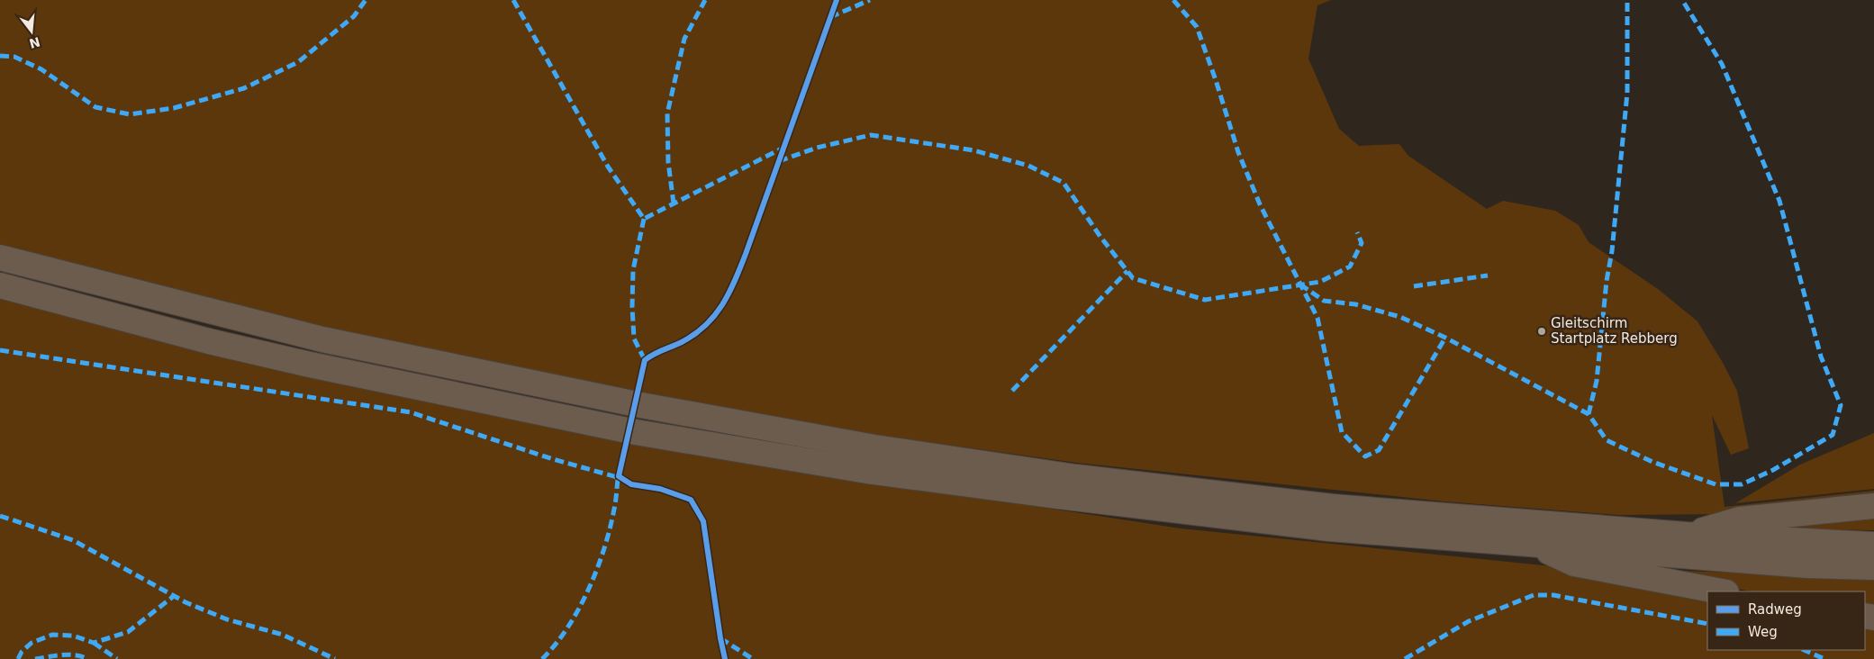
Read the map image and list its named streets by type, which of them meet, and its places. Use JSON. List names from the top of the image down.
{
  "places": ["Gleitschirm Startplatz Rebberg"],
  "legend": ["Radweg", "Weg"],
  "north": "bottom"
}
